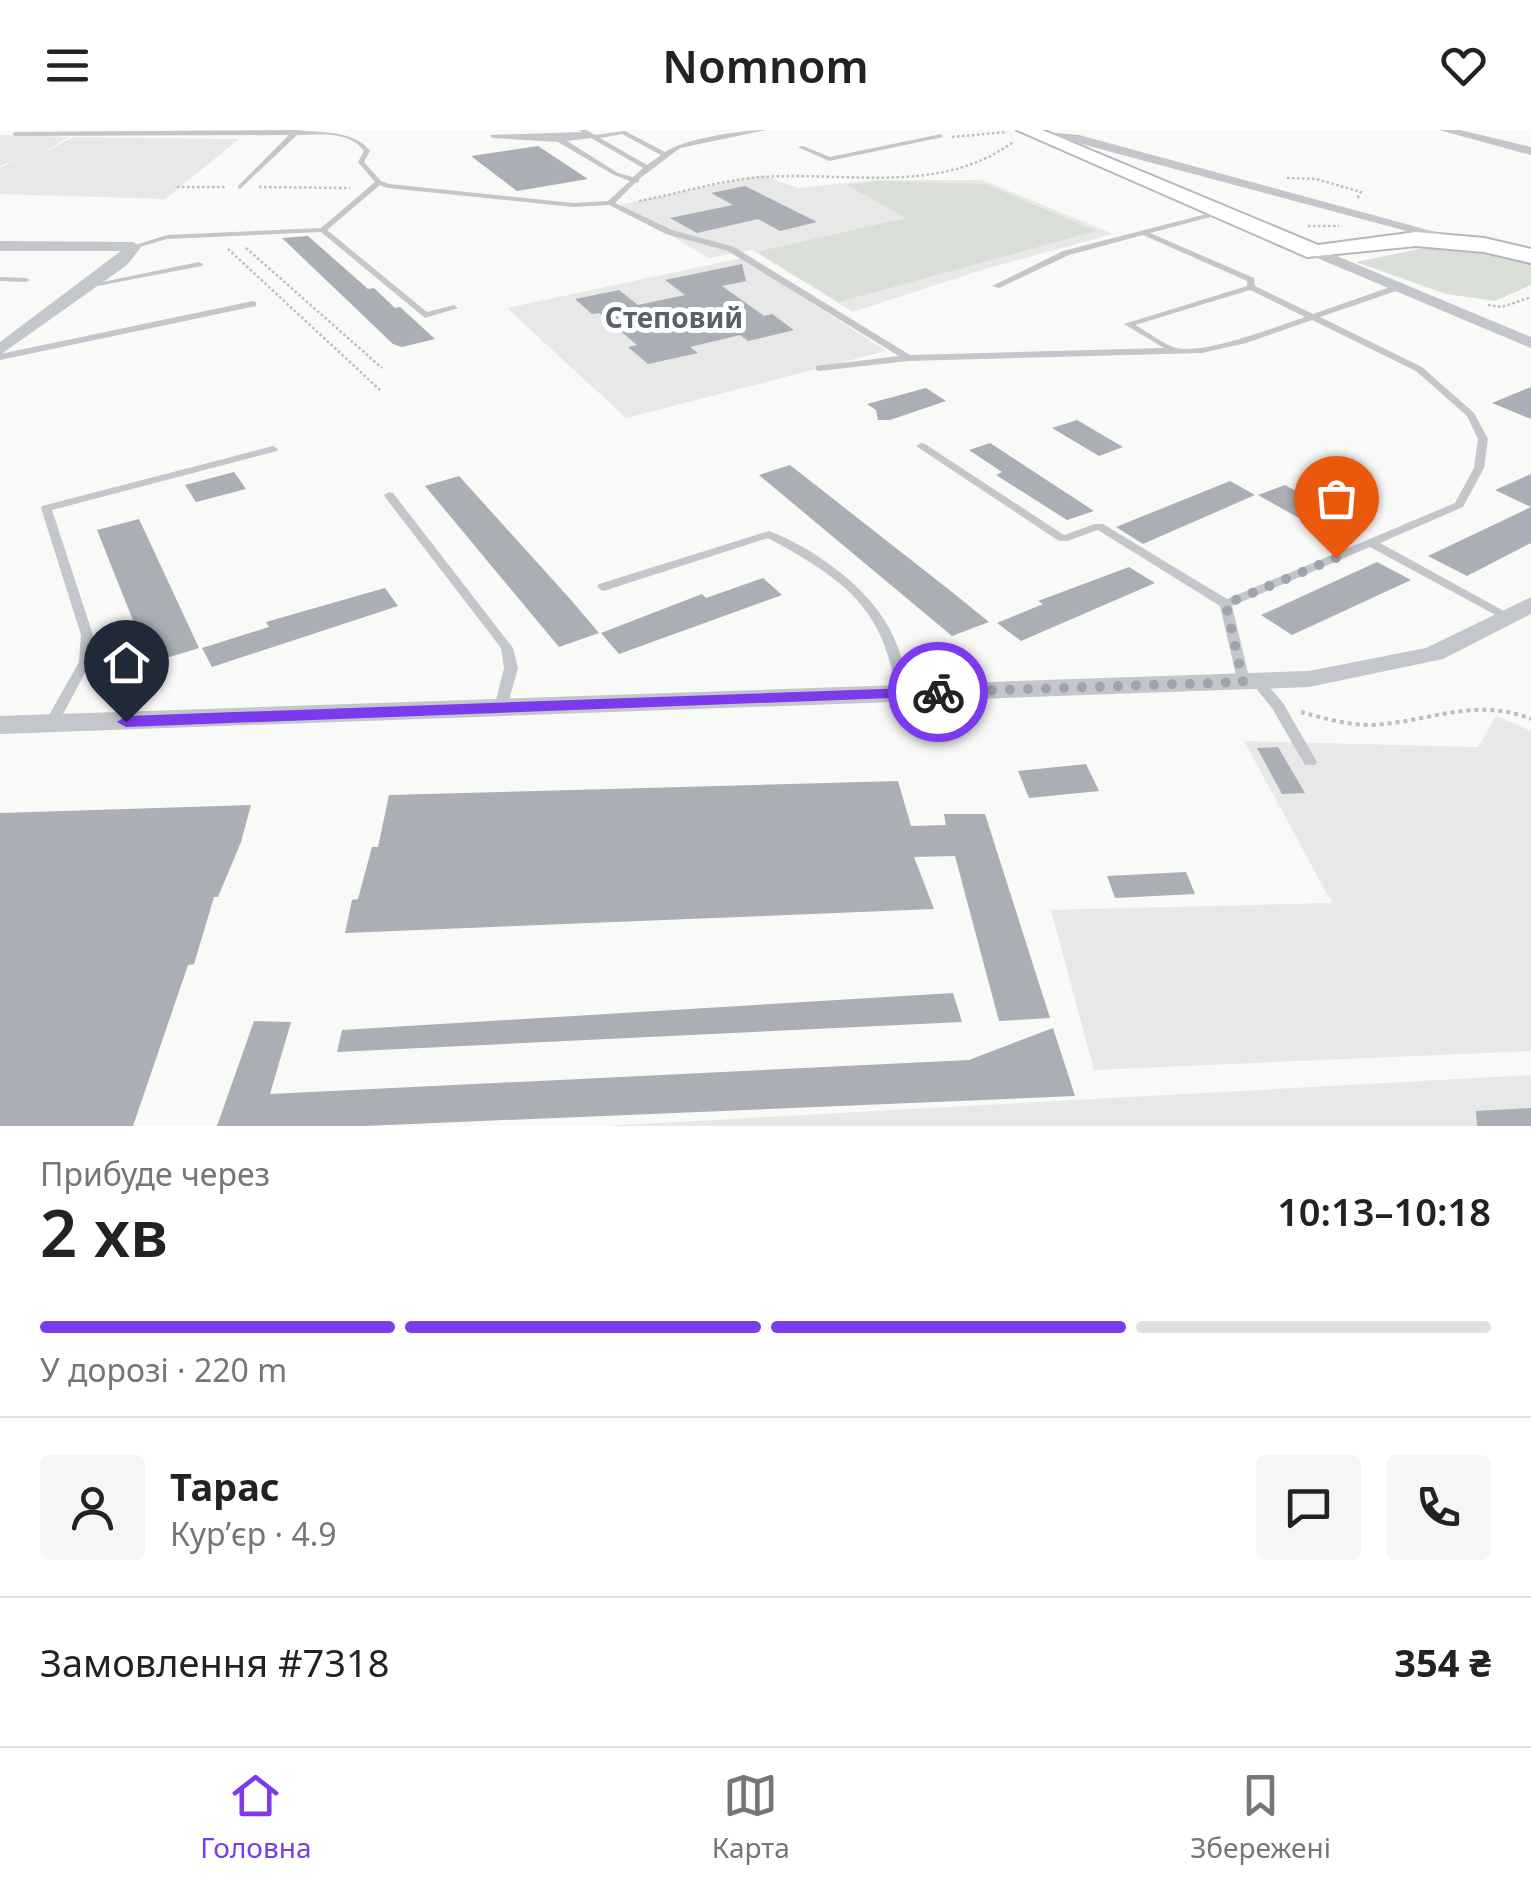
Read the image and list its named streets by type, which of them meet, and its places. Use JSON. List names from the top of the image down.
{
  "districts": ["Степовий"],
  "page": {
    "header": "Nomnom",
    "heading": ["2 хв", "Прибуде через", "10:13–10:18"],
    "panel": [
      "Тарас",
      "Кур’єр · 4.9",
      "Замовлення #7318",
      "354 ₴"
    ],
    "bar": "У дорозі · 220 m",
    "tabs": ["Головна", "Карта", "Збережені"]
  }
}
